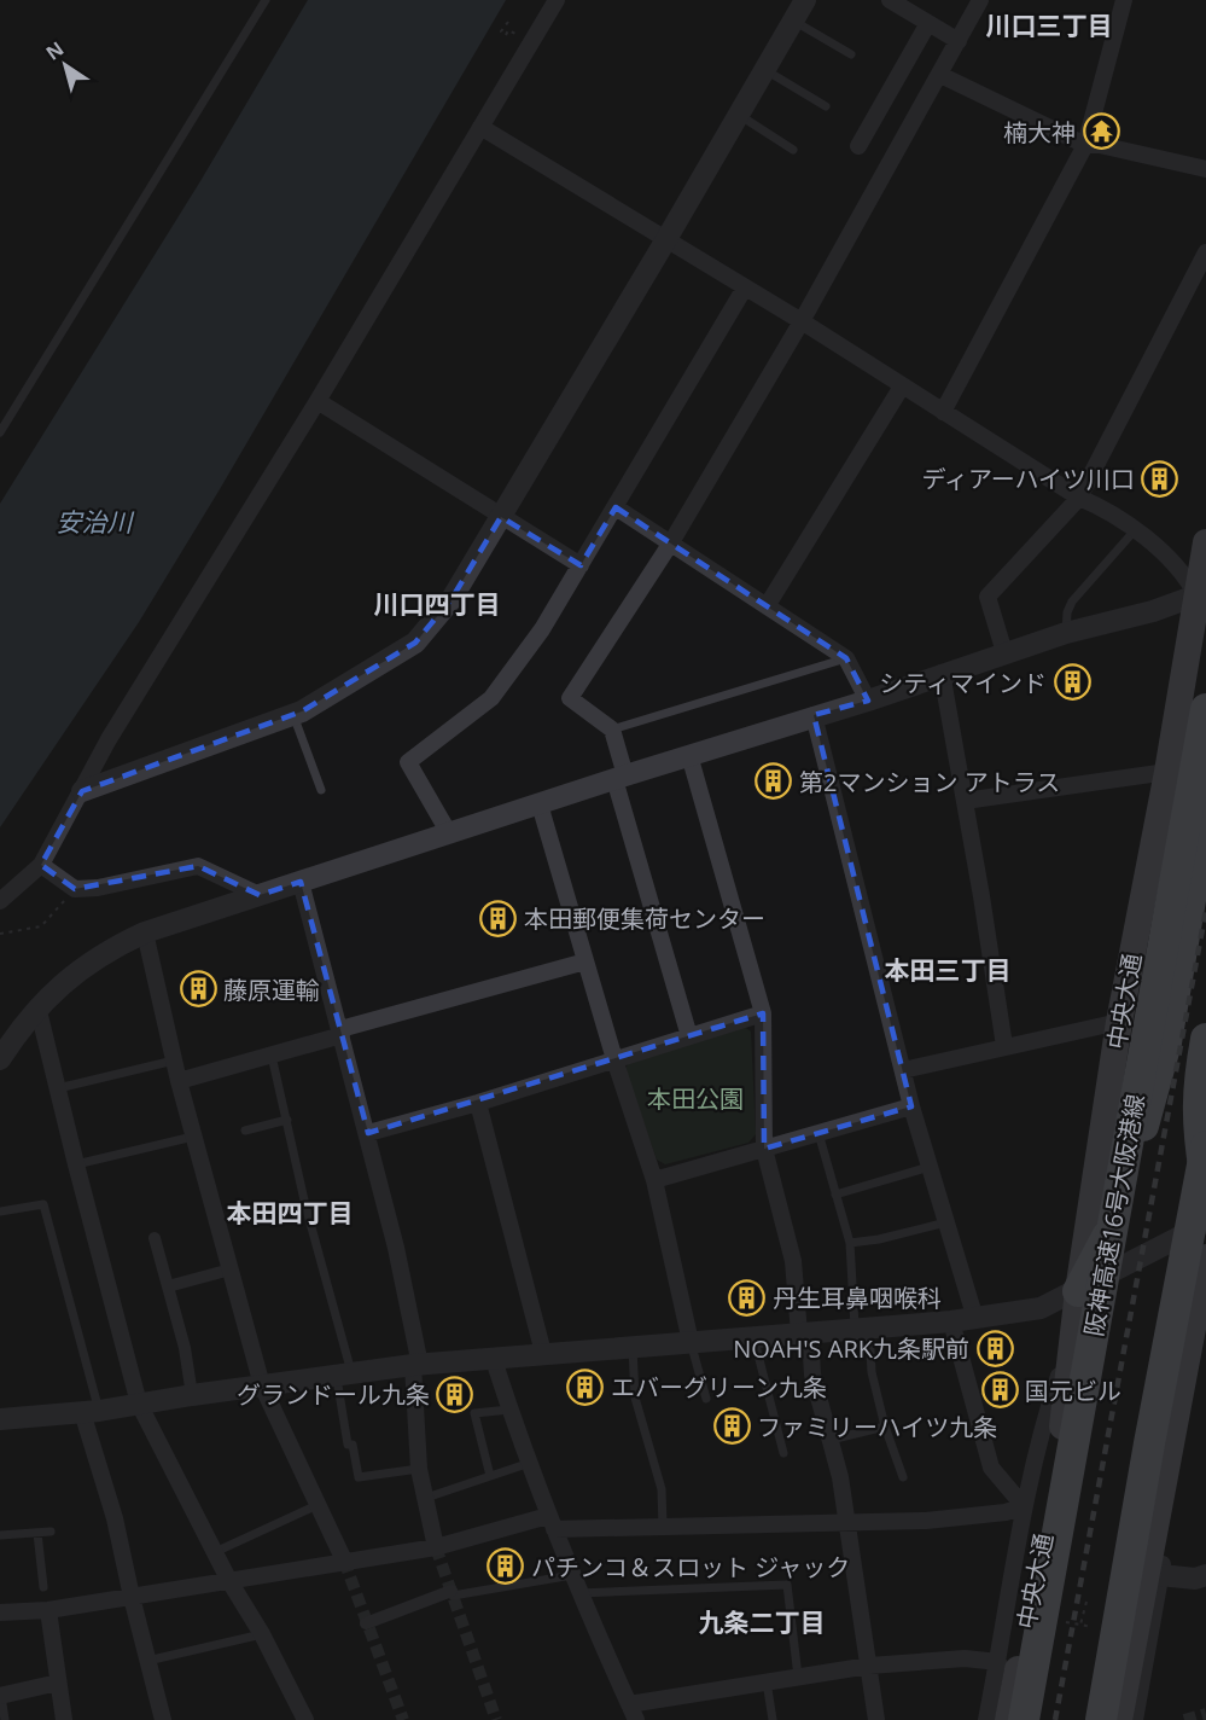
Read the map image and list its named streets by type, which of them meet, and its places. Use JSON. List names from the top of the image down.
{
  "streets": {
    "highway": ["阪神高速16号大阪港線"],
    "main road": ["中央大通"]
  },
  "districts": [
    "川口三丁目",
    "川口四丁目",
    "本田三丁目",
    "本田四丁目",
    "九条二丁目"
  ],
  "water": ["安治川"],
  "parks": ["本田公園"],
  "places": {
    "temple": ["楠大神"],
    "building": [
      "ディアーハイツ川口",
      "シティマインド",
      "第2マンション アトラス",
      "本田郵便集荷センター",
      "藤原運輸",
      "丹生耳鼻咽喉科",
      "NOAH'S ARK九条駅前",
      "エバーグリーン九条",
      "国元ビル",
      "グランドール九条",
      "ファミリーハイツ九条",
      "パチンコ＆スロット ジャック"
    ]
  },
  "north": "top left"
}
